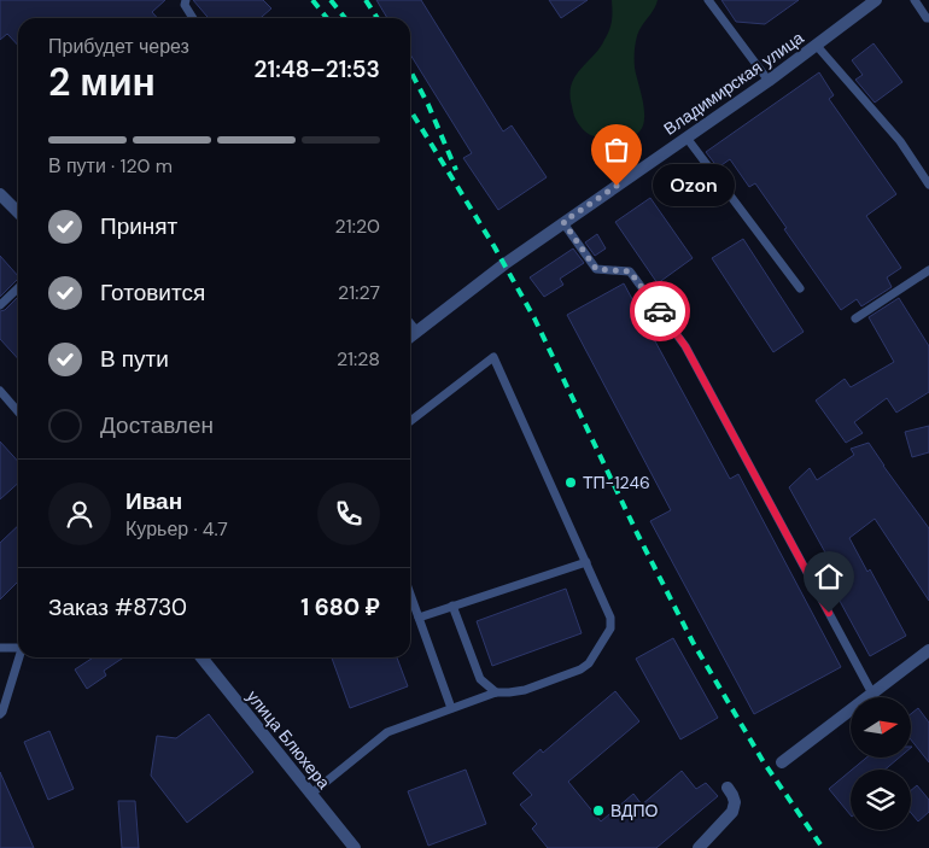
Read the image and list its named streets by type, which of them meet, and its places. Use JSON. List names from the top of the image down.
{
  "streets": {
    "street": ["Владимирская улица", "улица Блюхера"]
  },
  "places": ["Ozon", "ТП-1246", "ВДПО"],
  "north": "right",
  "page": {
    "heading": ["2 мин", "Прибудет через", "21:48–21:53"],
    "panel": [
      "Иван",
      "Курьер · 4.7",
      "Заказ #8730",
      "1 680 ₽"
    ],
    "bar": "В пути · 120 m",
    "bubble": "Ozon",
    "list": [
      ["Принят", "21:20"],
      ["Готовится", "21:27"],
      ["В пути", "21:28"],
      "Доставлен"
    ]
  }
}
